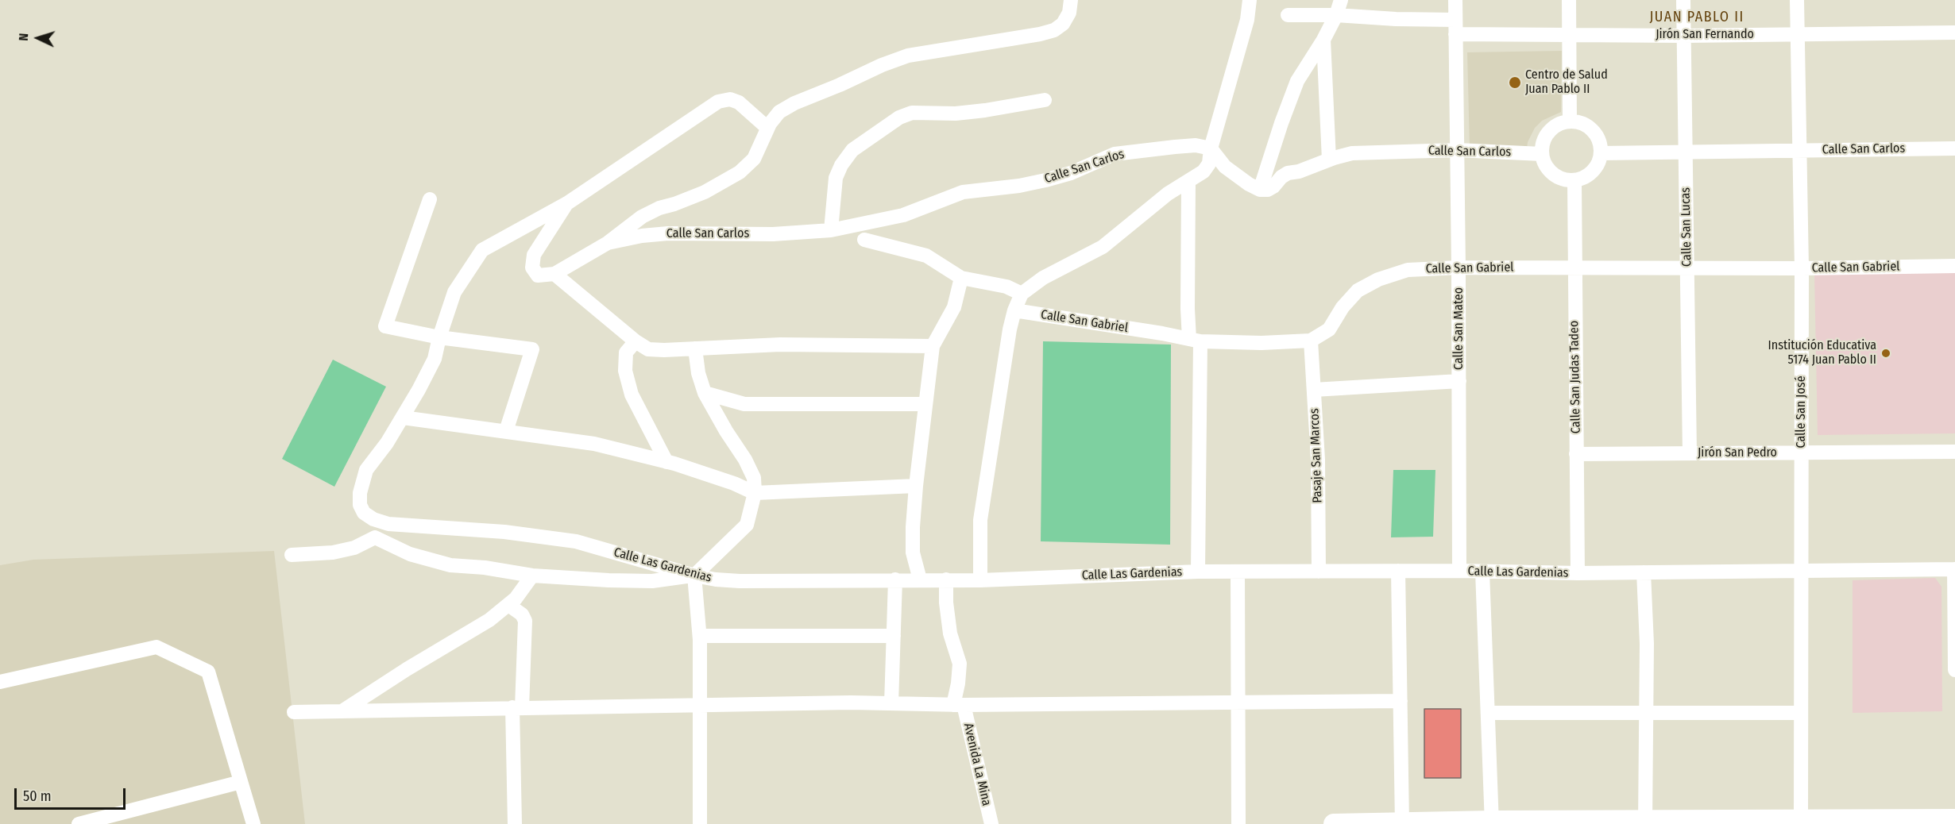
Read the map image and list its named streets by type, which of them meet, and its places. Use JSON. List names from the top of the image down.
{
  "streets": {
    "street": [
      "Jirón San Fernando",
      "Calle San Carlos",
      "Calle San Lucas",
      "Calle San Gabriel",
      "Calle San Mateo",
      "Calle San Judas Tadeo",
      "Calle San José",
      "Jirón San Pedro",
      "Pasaje San Marcos",
      "Calle Las Gardenias",
      "Avenida La Mina"
    ]
  },
  "crossings": [
    ["Jirón San Fernando", "Calle San Lucas"],
    ["Jirón San Fernando", "Calle San Mateo"],
    ["Jirón San Fernando", "Calle San José"],
    ["Calle San Carlos", "Calle San Lucas"],
    ["Calle San Carlos", "Calle San Mateo"],
    ["Calle San Carlos", "Calle San Judas Tadeo"],
    ["Calle San Carlos", "Calle San José"],
    ["Calle San Lucas", "Calle San Gabriel"],
    ["Calle San Lucas", "Jirón San Pedro"],
    ["Calle San Gabriel", "Calle San Mateo"],
    ["Calle San Gabriel", "Calle San Judas Tadeo"],
    ["Calle San Gabriel", "Calle San José"],
    ["Calle San Gabriel", "Pasaje San Marcos"],
    ["Calle San Mateo", "Calle Las Gardenias"],
    ["Calle San Judas Tadeo", "Jirón San Pedro"],
    ["Calle San Judas Tadeo", "Calle Las Gardenias"],
    ["Calle San José", "Jirón San Pedro"],
    ["Calle San José", "Calle Las Gardenias"],
    ["Pasaje San Marcos", "Calle Las Gardenias"]
  ],
  "districts": ["JUAN PABLO II"],
  "places": ["Centro de Salud Juan Pablo II", "Institución Educativa 5174 Juan Pablo II"],
  "scale_bar": "50 m",
  "north": "left"
}
